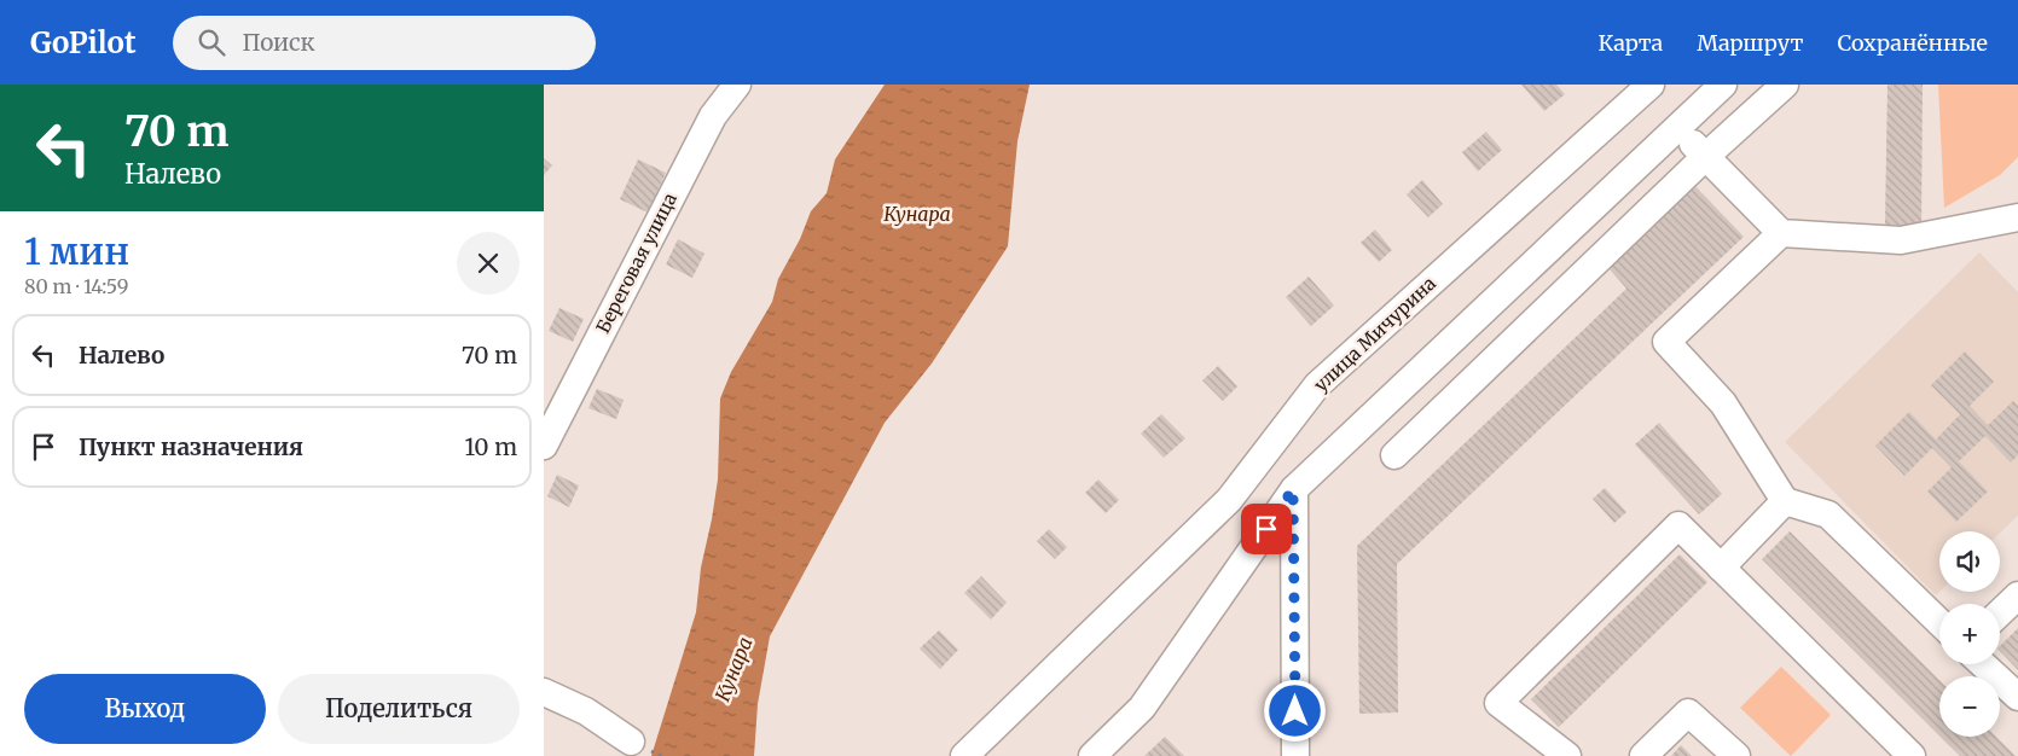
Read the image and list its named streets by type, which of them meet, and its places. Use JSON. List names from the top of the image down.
{
  "streets": {
    "street": ["Береговая улица", "улица Мичурина"]
  },
  "water": ["Кунара"],
  "page": {
    "header": "GoPilot",
    "search": "Поиск",
    "nav": ["Карта", "Маршрут", "Сохранённые"],
    "turn": ["70 m", "Налево"],
    "heading": ["1 мин", "80 m · 14:59"],
    "list": [
      {
        "name": "Налево",
        "value": "70 m"
      },
      {
        "name": "Пункт назначения",
        "value": "10 m"
      }
    ],
    "map_buttons": ["+", "−"],
    "buttons": ["Выход", "Поделиться"]
  }
}
